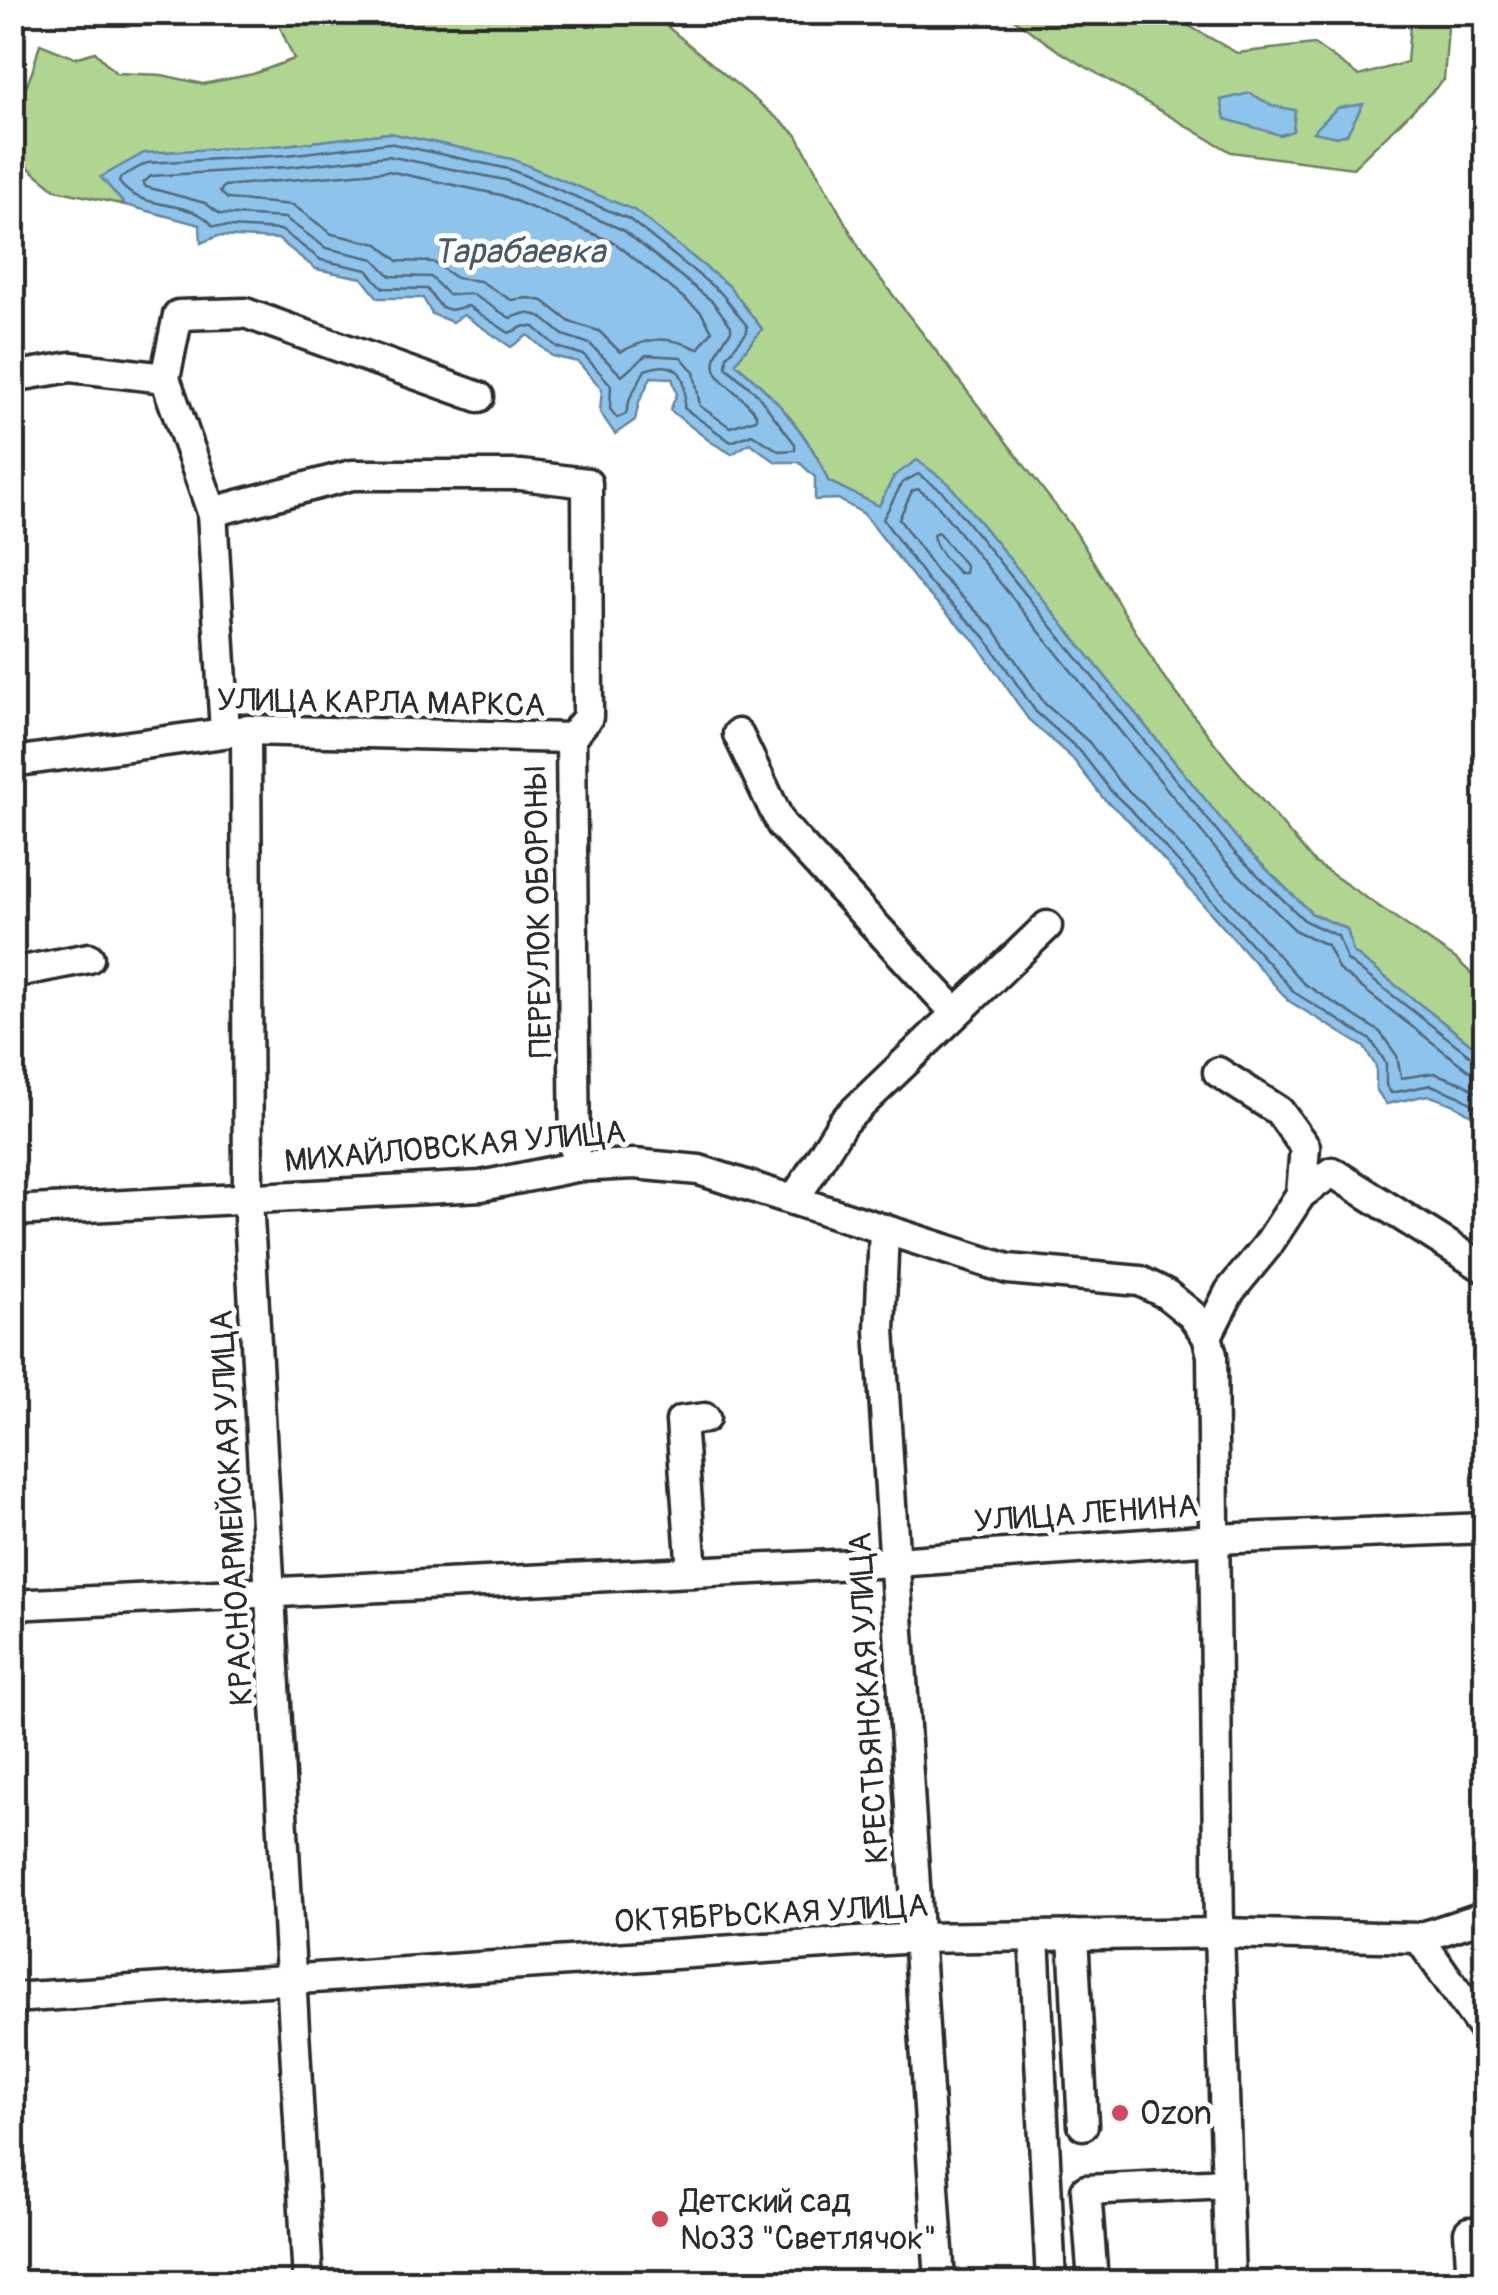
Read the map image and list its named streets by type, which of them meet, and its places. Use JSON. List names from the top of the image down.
{
  "streets": {
    "street": [
      "УЛИЦА КАРЛА МАРКСА",
      "ПЕРЕУЛОК ОБОРОНЫ",
      "МИХАЙЛОВСКАЯ УЛИЦА",
      "КРАСНОАРМЕЙСКАЯ УЛИЦА",
      "УЛИЦА ЛЕНИНА",
      "КРЕСТЬЯНСКАЯ УЛИЦА",
      "ОКТЯБРЬСКАЯ УЛИЦА"
    ]
  },
  "crossings": [
    ["УЛИЦА КАРЛА МАРКСА", "ПЕРЕУЛОК ОБОРОНЫ"],
    ["УЛИЦА КАРЛА МАРКСА", "КРАСНОАРМЕЙСКАЯ УЛИЦА"],
    ["ПЕРЕУЛОК ОБОРОНЫ", "МИХАЙЛОВСКАЯ УЛИЦА"],
    ["ПЕРЕУЛОК ОБОРОНЫ", "КРАСНОАРМЕЙСКАЯ УЛИЦА"],
    ["МИХАЙЛОВСКАЯ УЛИЦА", "КРАСНОАРМЕЙСКАЯ УЛИЦА"],
    ["МИХАЙЛОВСКАЯ УЛИЦА", "КРЕСТЬЯНСКАЯ УЛИЦА"],
    ["КРАСНОАРМЕЙСКАЯ УЛИЦА", "УЛИЦА ЛЕНИНА"],
    ["КРАСНОАРМЕЙСКАЯ УЛИЦА", "ОКТЯБРЬСКАЯ УЛИЦА"],
    ["УЛИЦА ЛЕНИНА", "КРЕСТЬЯНСКАЯ УЛИЦА"],
    ["КРЕСТЬЯНСКАЯ УЛИЦА", "ОКТЯБРЬСКАЯ УЛИЦА"]
  ],
  "water": ["Тарабаевка"],
  "places": ["Ozon", "Детский сад №33 \"Светлячок\""]
}
